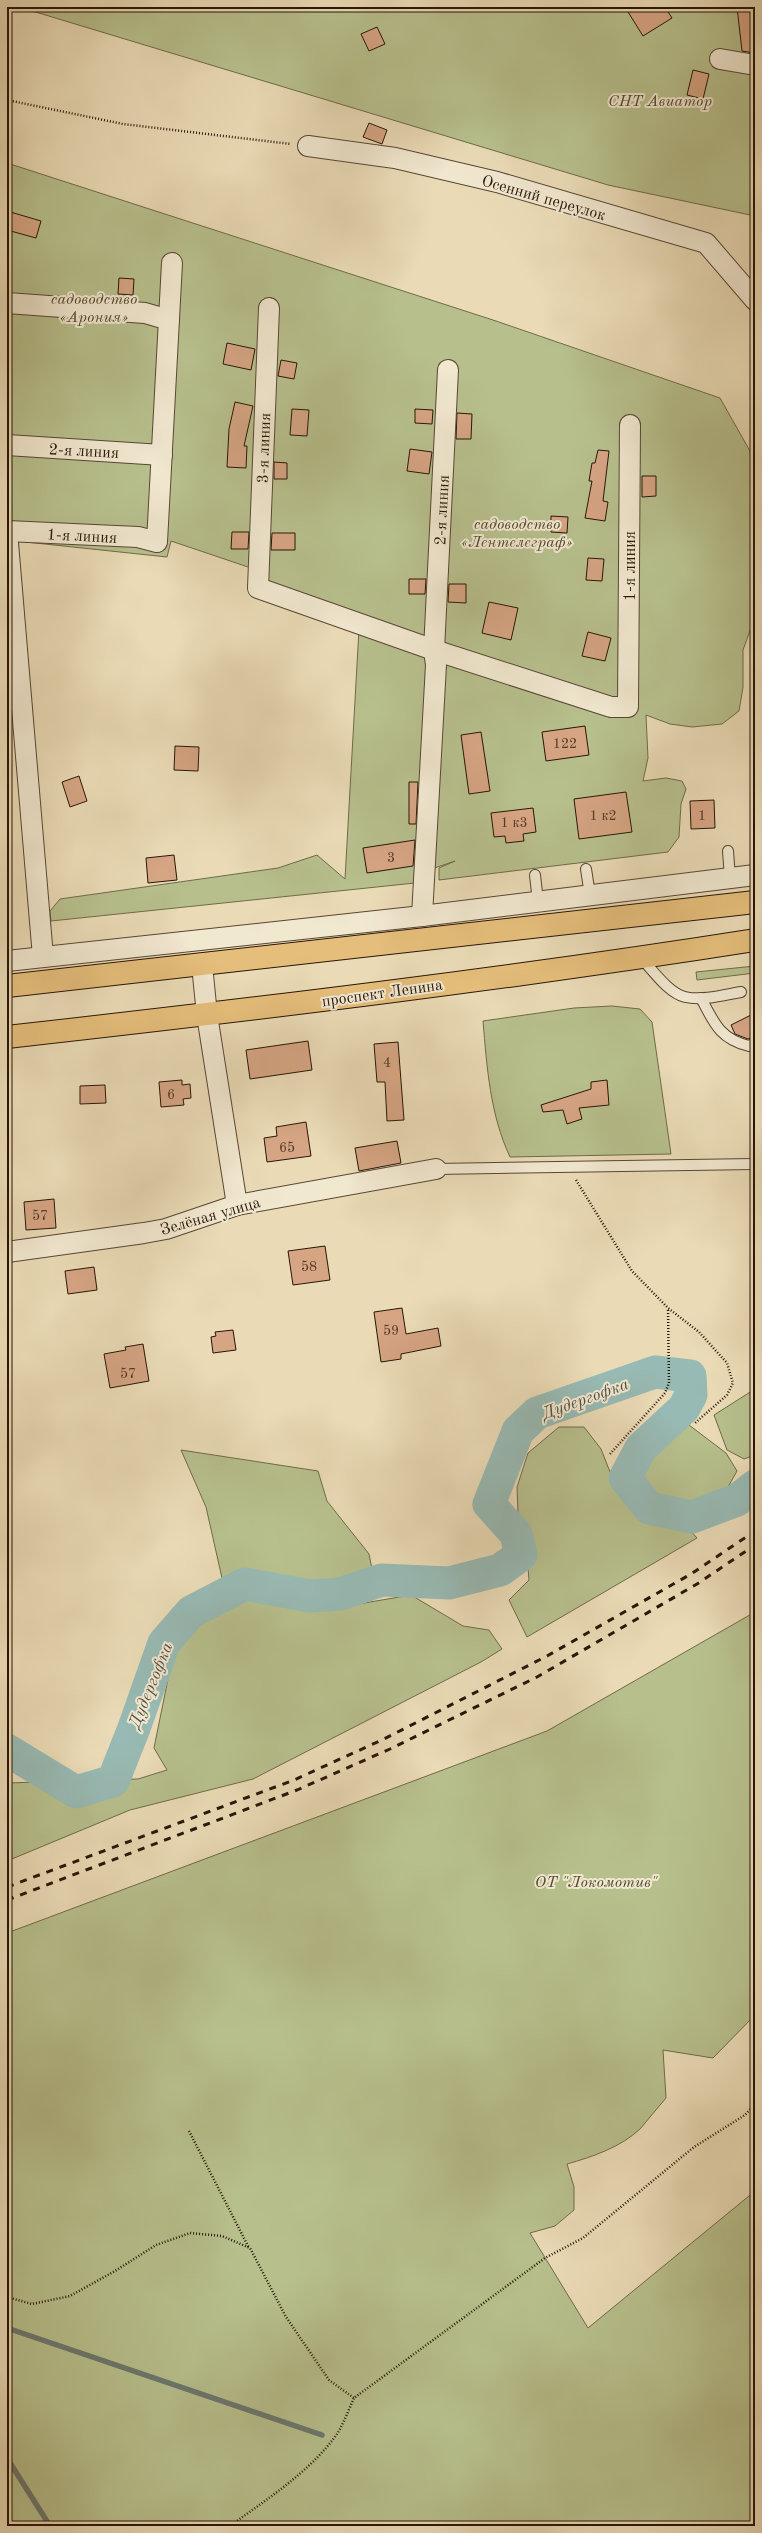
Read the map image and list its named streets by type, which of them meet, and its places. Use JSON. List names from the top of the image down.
{
  "streets": {
    "highway": ["проспект Ленина"],
    "street": [
      "Осенний переулок",
      "3-я линия",
      "2-я линия",
      "1-я линия",
      "Зелёная улица"
    ]
  },
  "crossings": [
    ["3-я линия", "2-я линия"],
    ["3-я линия", "1-я линия"],
    ["2-я линия", "1-я линия"]
  ],
  "water": ["Дудергофка"],
  "parks": [
    "СНТ Авиатор",
    "садоводство «Арония»",
    "садоводство «Лентелеграф»",
    "ОТ \"Локомотив\""
  ],
  "house_numbers": [
    "122",
    "1 к2",
    "1",
    "1 к3",
    "3",
    "4",
    "6",
    "65",
    "57",
    "58",
    "59",
    "57"
  ]
}
